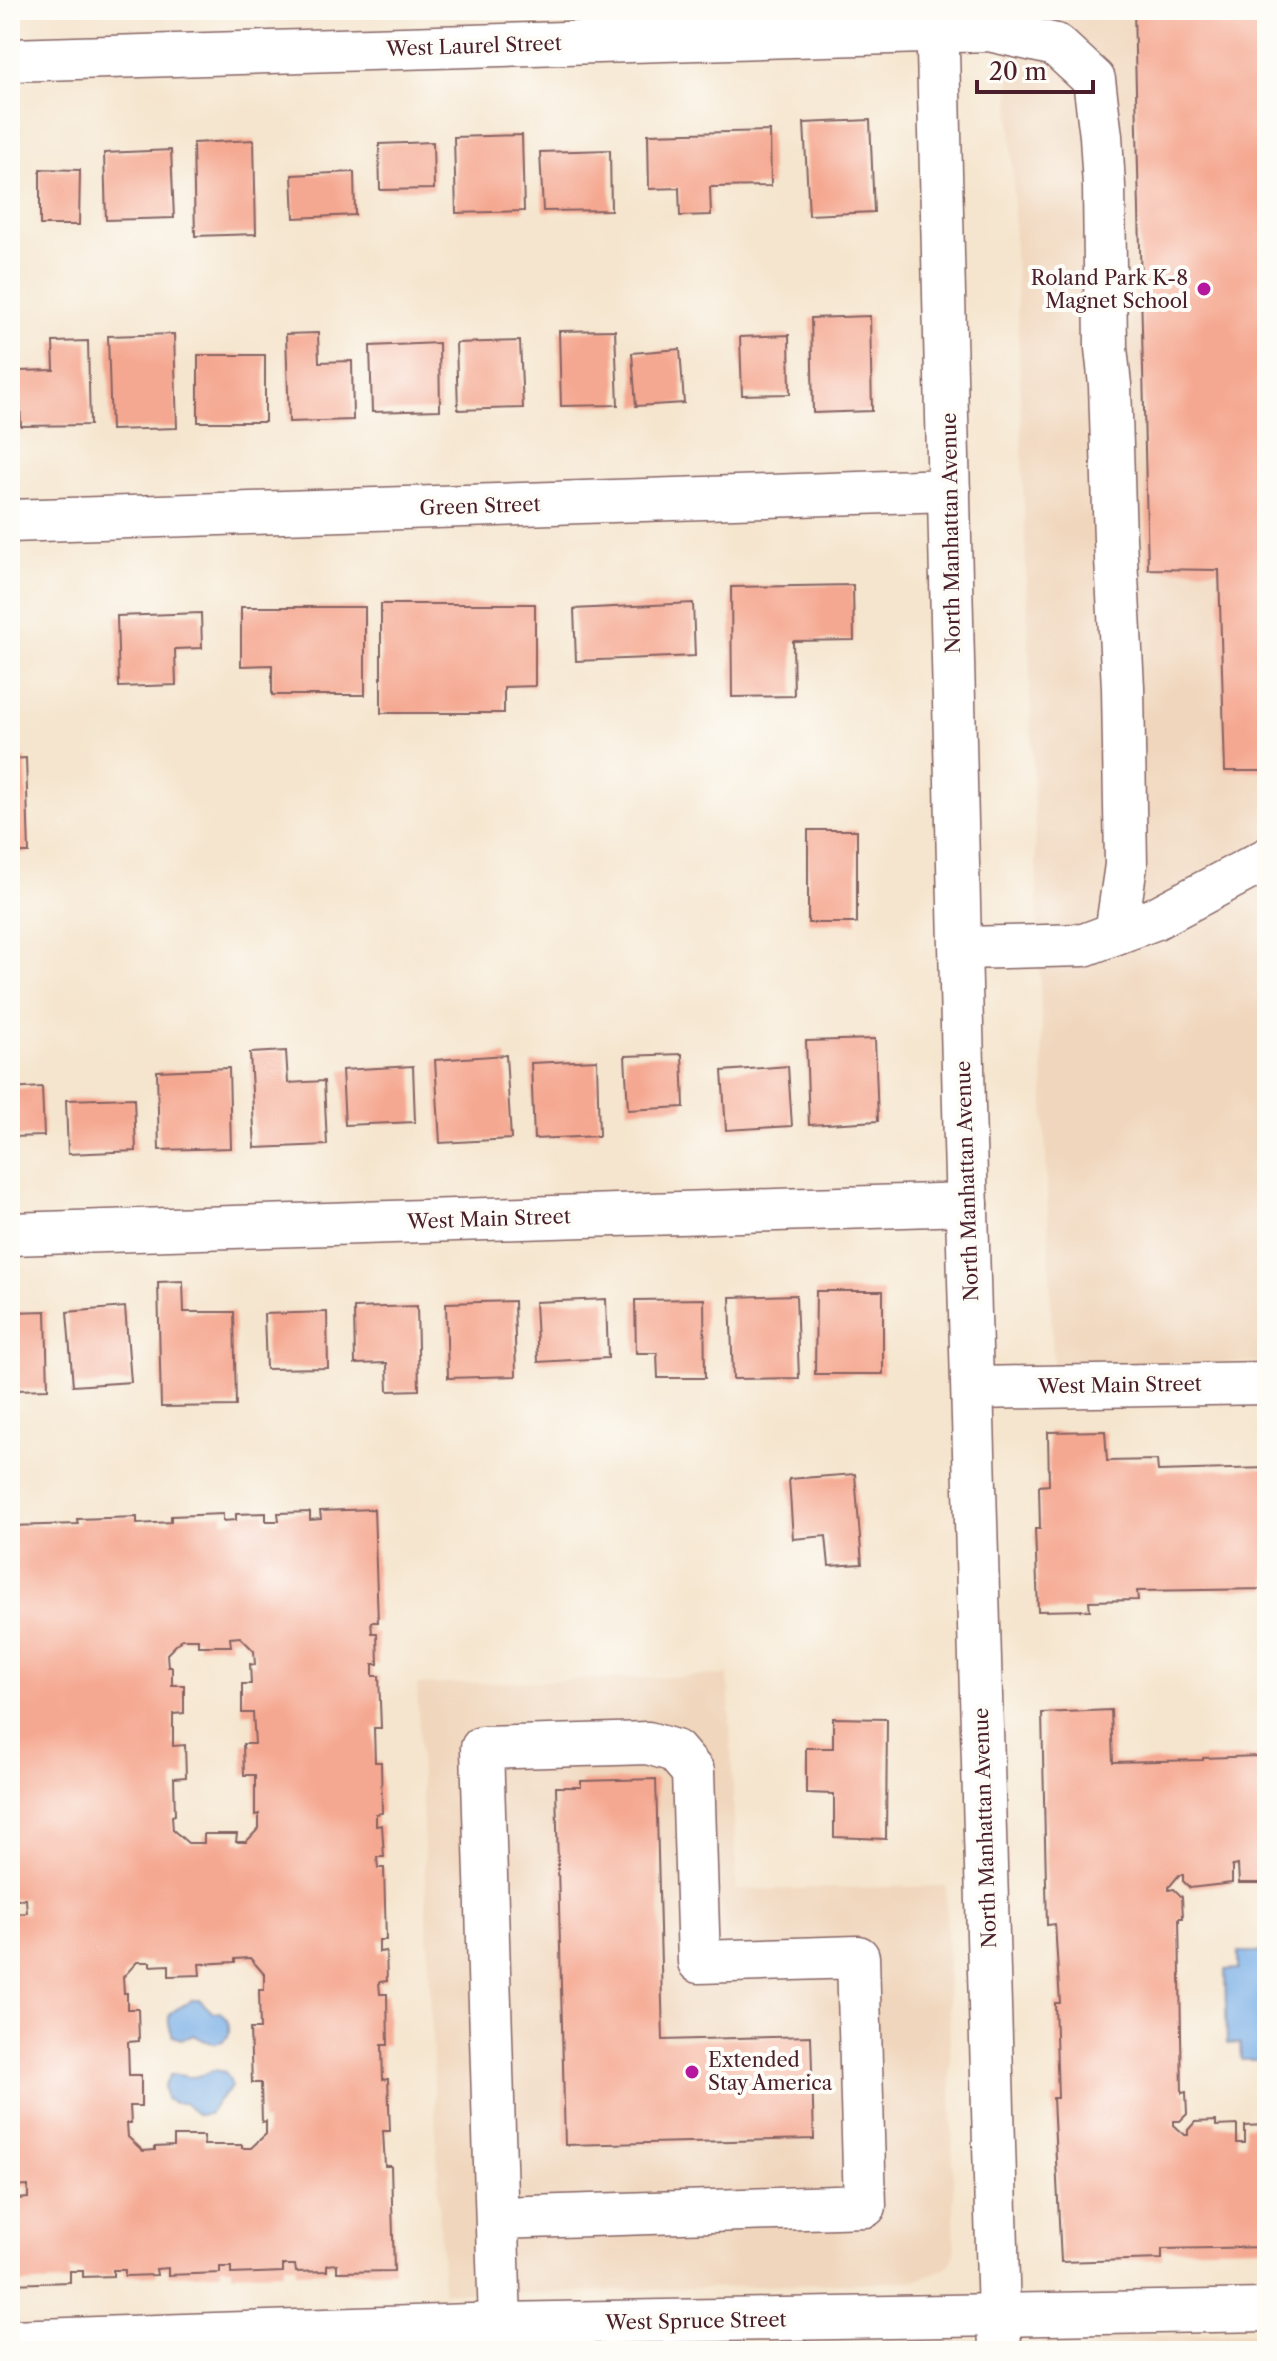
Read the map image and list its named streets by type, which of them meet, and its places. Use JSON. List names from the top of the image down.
{
  "streets": {
    "street": [
      "West Laurel Street",
      "Green Street",
      "North Manhattan Avenue",
      "West Main Street",
      "West Spruce Street"
    ]
  },
  "crossings": [
    ["West Laurel Street", "North Manhattan Avenue"],
    ["Green Street", "North Manhattan Avenue"],
    ["North Manhattan Avenue", "West Main Street"],
    ["North Manhattan Avenue", "West Spruce Street"]
  ],
  "places": ["Roland Park K-8 Magnet School", "Extended Stay America"],
  "scale_bar": "20 m"
}
